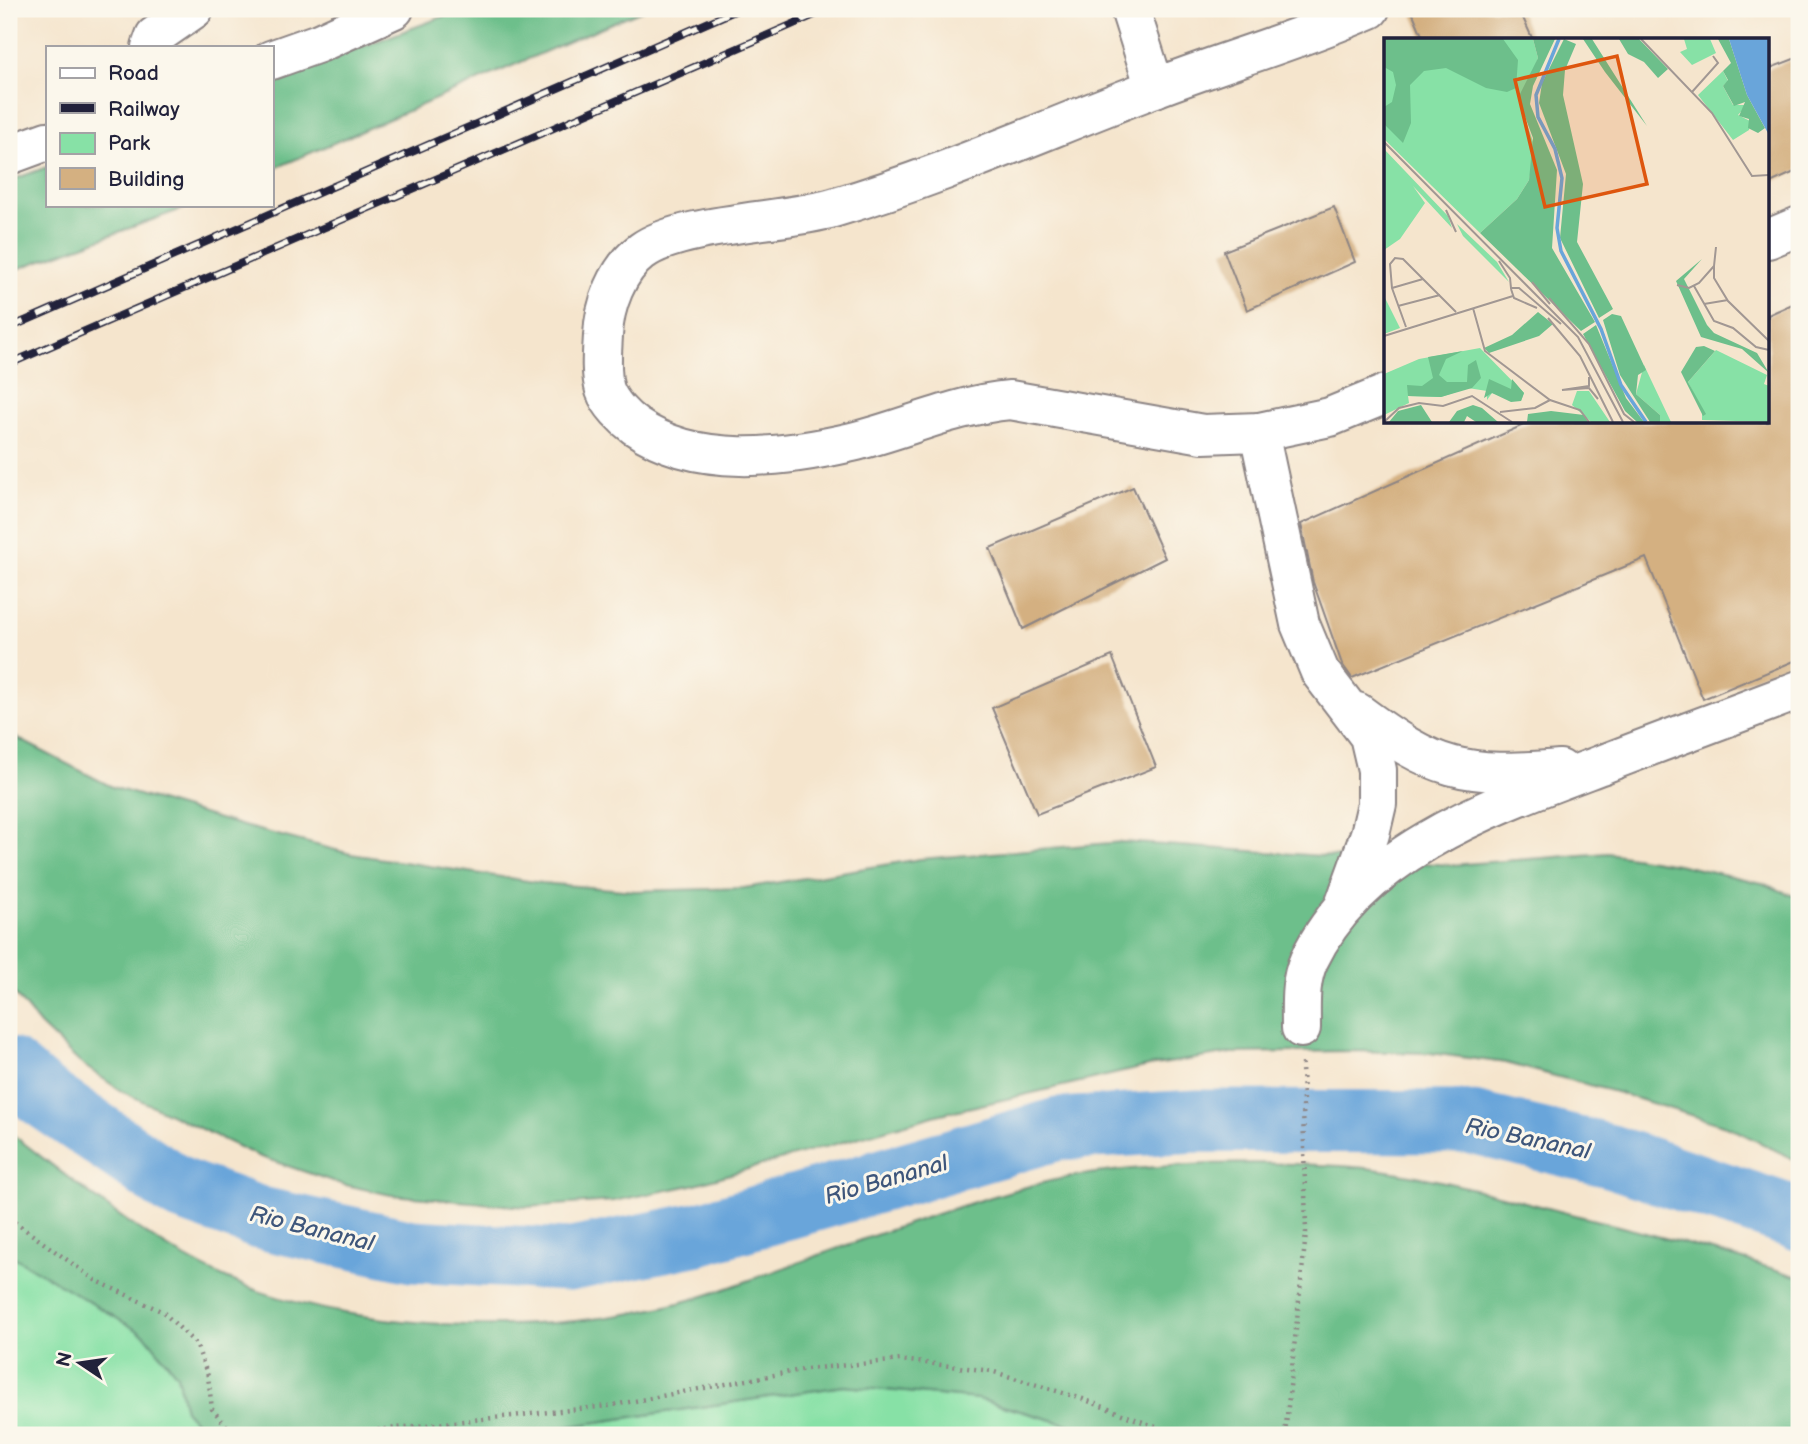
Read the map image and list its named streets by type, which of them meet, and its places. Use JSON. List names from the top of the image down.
{
  "water": ["Rio Bananal"],
  "legend": [
    "Road",
    "Railway",
    "Park",
    "Building"
  ],
  "north": "left"
}
